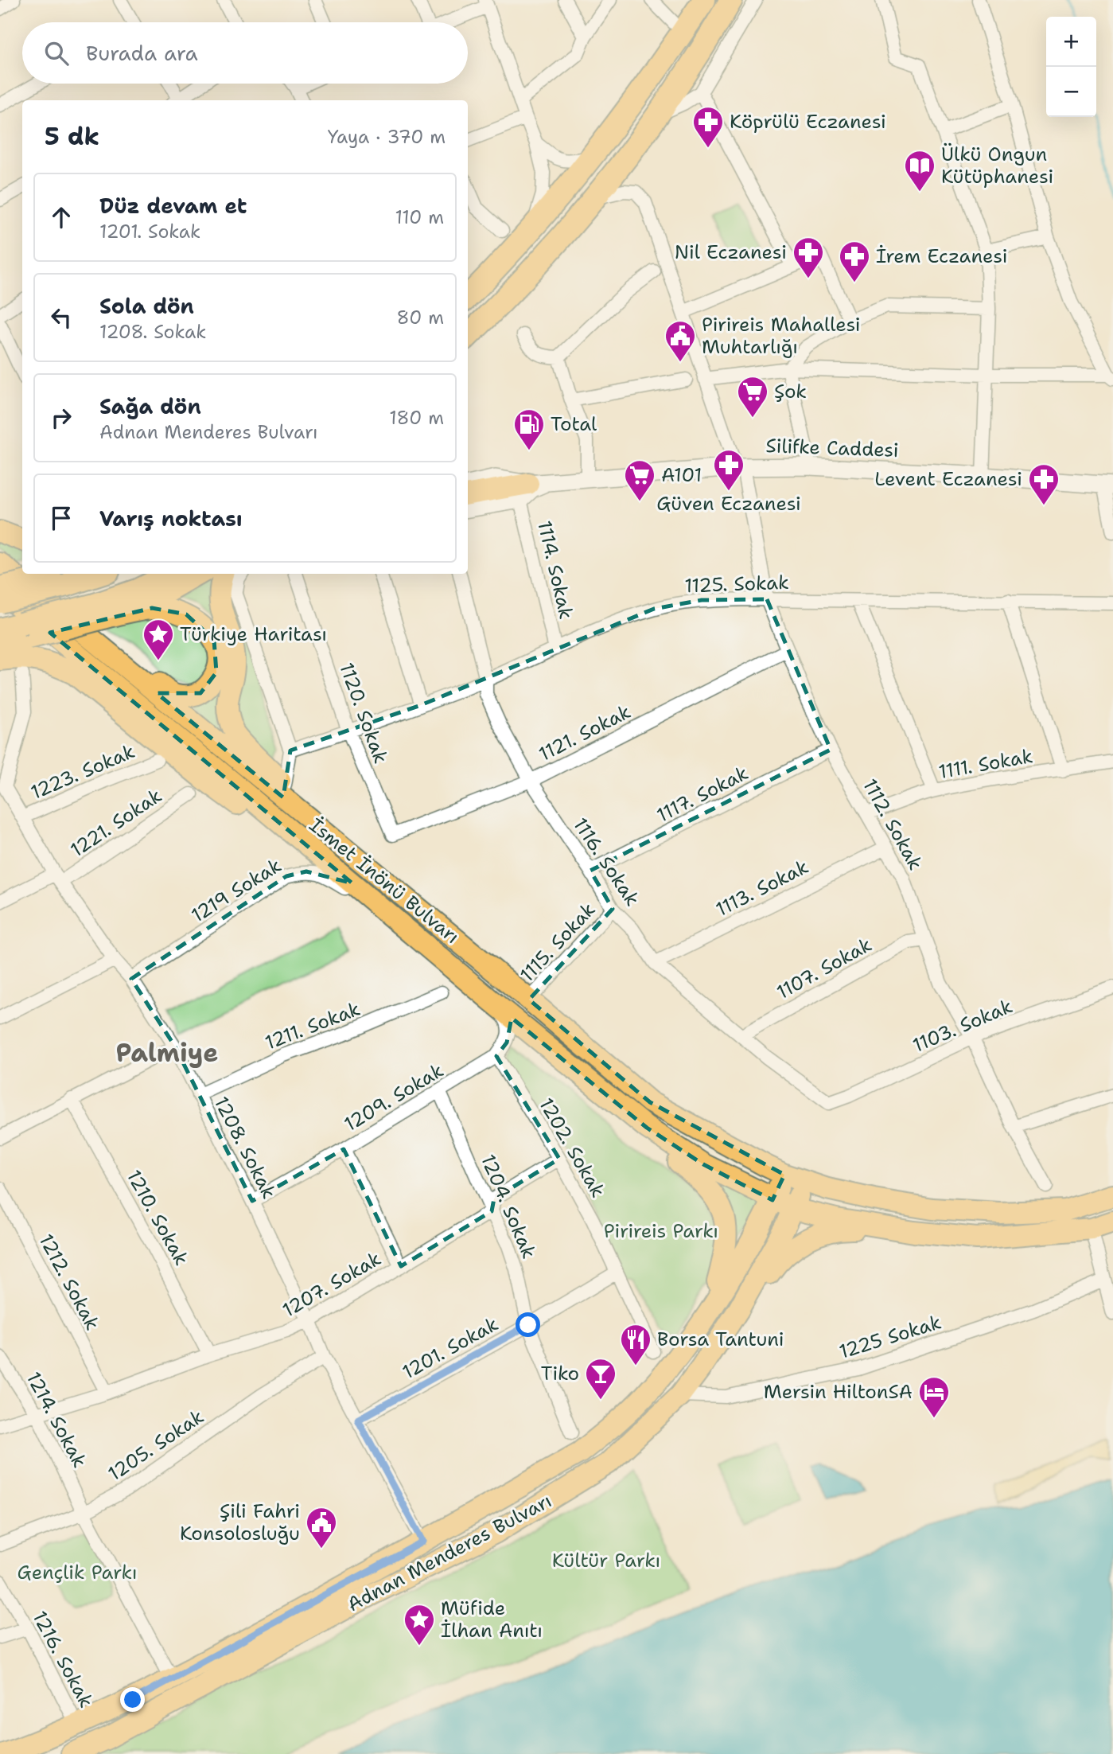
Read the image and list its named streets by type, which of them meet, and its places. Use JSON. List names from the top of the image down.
{
  "streets": {
    "main road": ["İsmet İnönü Bulvarı", "Adnan Menderes Bulvarı"],
    "street": [
      "Silifke Caddesi",
      "1114. Sokak",
      "1125. Sokak",
      "1120. Sokak",
      "1121. Sokak",
      "1111. Sokak",
      "1223. Sokak",
      "1117. Sokak",
      "1221. Sokak",
      "1112. Sokak",
      "1116. Sokak",
      "1113. Sokak",
      "1219 Sokak",
      "1115. Sokak",
      "1107. Sokak",
      "1211. Sokak",
      "1103. Sokak",
      "1209. Sokak",
      "1208. Sokak",
      "1202. Sokak",
      "1204. Sokak",
      "1210. Sokak",
      "1212. Sokak",
      "1207. Sokak",
      "1225 Sokak",
      "1201. Sokak",
      "1214. Sokak",
      "1205. Sokak",
      "1216. Sokak"
    ]
  },
  "crossings": [
    ["Silifke Caddesi", "1114. Sokak"],
    ["Silifke Caddesi", "1112. Sokak"],
    ["1114. Sokak", "1125. Sokak"],
    ["1125. Sokak", "1120. Sokak"],
    ["1125. Sokak", "1112. Sokak"],
    ["1125. Sokak", "1116. Sokak"],
    ["1120. Sokak", "1121. Sokak"],
    ["1121. Sokak", "1112. Sokak"],
    ["1121. Sokak", "1116. Sokak"],
    ["1111. Sokak", "1112. Sokak"],
    ["1223. Sokak", "1208. Sokak"],
    ["1117. Sokak", "1112. Sokak"],
    ["1117. Sokak", "1116. Sokak"],
    ["1221. Sokak", "1208. Sokak"],
    ["1112. Sokak", "1113. Sokak"],
    ["1112. Sokak", "1107. Sokak"],
    ["1112. Sokak", "1103. Sokak"],
    ["1116. Sokak", "1113. Sokak"],
    ["1116. Sokak", "1115. Sokak"],
    ["1116. Sokak", "1107. Sokak"],
    ["1116. Sokak", "1103. Sokak"],
    ["İsmet İnönü Bulvarı", "1219 Sokak"],
    ["İsmet İnönü Bulvarı", "1115. Sokak"],
    ["İsmet İnönü Bulvarı", "Adnan Menderes Bulvarı"],
    ["1219 Sokak", "1208. Sokak"],
    ["1211. Sokak", "1208. Sokak"],
    ["1209. Sokak", "1208. Sokak"],
    ["1209. Sokak", "1202. Sokak"],
    ["1209. Sokak", "1204. Sokak"],
    ["1208. Sokak", "1207. Sokak"],
    ["1208. Sokak", "1201. Sokak"],
    ["1208. Sokak", "1205. Sokak"],
    ["1208. Sokak", "Adnan Menderes Bulvarı"],
    ["1202. Sokak", "1207. Sokak"],
    ["1202. Sokak", "1201. Sokak"],
    ["1204. Sokak", "1207. Sokak"],
    ["1204. Sokak", "1201. Sokak"],
    ["1210. Sokak", "1207. Sokak"],
    ["1212. Sokak", "1207. Sokak"],
    ["1207. Sokak", "1214. Sokak"],
    ["1225 Sokak", "Adnan Menderes Bulvarı"],
    ["1214. Sokak", "1205. Sokak"],
    ["1214. Sokak", "Adnan Menderes Bulvarı"],
    ["Adnan Menderes Bulvarı", "1216. Sokak"]
  ],
  "districts": ["Palmiye"],
  "parks": ["Pirireis Parkı", "Kültür Parkı", "Gençlik Parkı"],
  "places": {
    "pharmacy": [
      "Köprülü Eczanesi",
      "Nil Eczanesi",
      "İrem Eczanesi",
      "Güven Eczanesi",
      "Levent Eczanesi"
    ],
    "library": ["Ülkü Ongun Kütüphanesi"],
    "public building": ["Pirireis Mahallesi Muhtarlığı", "Şili Fahri Konsolosluğu"],
    "supermarket": ["Şok", "A101"],
    "fuel station": ["Total"],
    "place": ["Türkiye Haritası", "Müfide İlhan Anıtı"],
    "restaurant": ["Borsa Tantuni"],
    "bar": ["Тiko"],
    "hotel": ["Mersin HiltonSA"]
  },
  "page": {
    "map_buttons": ["+", "−"],
    "search": "Burada ara",
    "heading": ["5 dk", "Yaya · 370 m"],
    "list": [
      ["Düz devam et", "1201. Sokak", "110 m"],
      ["Sola dön", "1208. Sokak", "80 m"],
      ["Sağa dön", "Adnan Menderes Bulvarı", "180 m"],
      "Varış noktası"
    ]
  }
}
